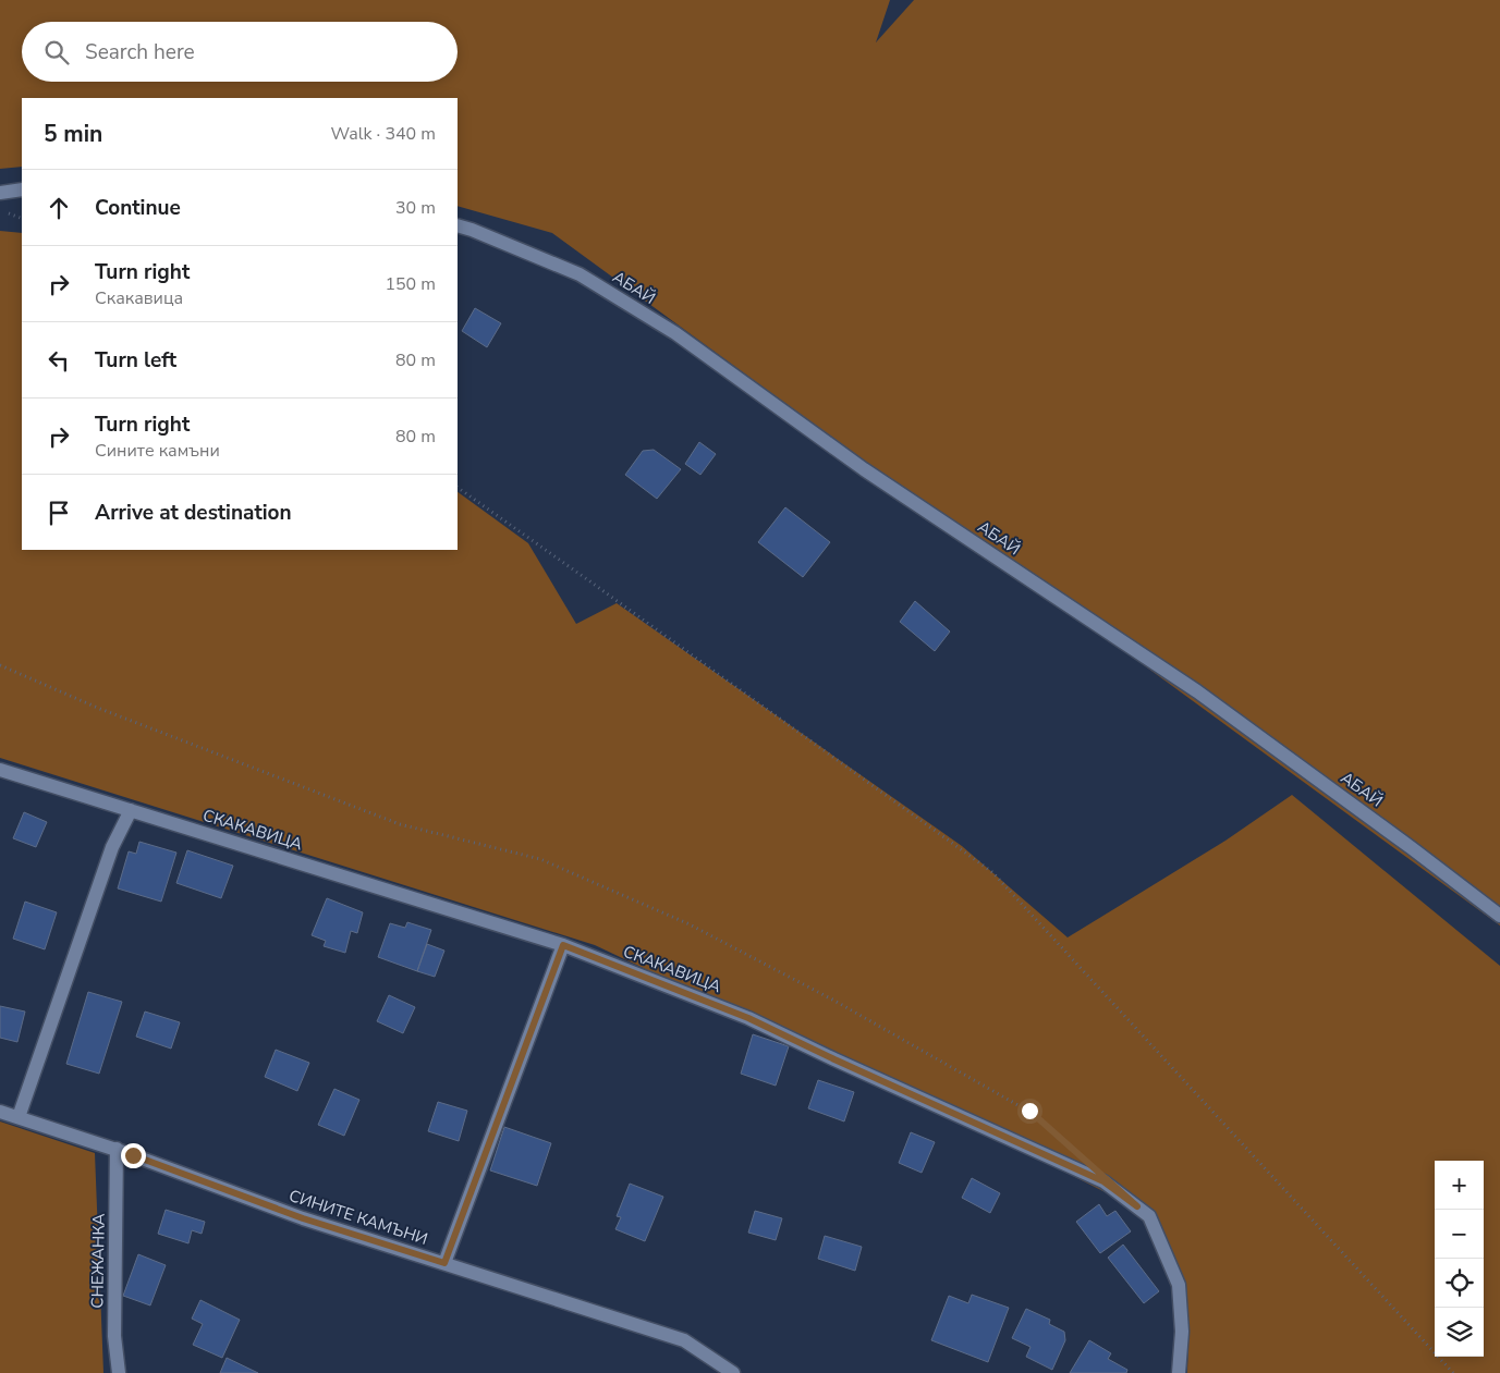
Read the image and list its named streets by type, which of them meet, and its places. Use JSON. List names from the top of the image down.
{
  "streets": {
    "street": [
      "АБАЙ",
      "СКАКАВИЦА",
      "СИНИТЕ КАМЪНИ",
      "СНЕЖАНКА"
    ]
  },
  "crossings": [
    ["СИНИТЕ КАМЪНИ", "СНЕЖАНКА"]
  ],
  "page": {
    "search": "Search here",
    "heading": ["5 min", "Walk · 340 m"],
    "list": [
      ["Continue", "30 m"],
      ["Turn right", "Скакавица", "150 m"],
      ["Turn left", "80 m"],
      ["Turn right", "Сините камъни", "80 m"],
      "Arrive at destination"
    ],
    "map_buttons": ["+", "−"]
  }
}
